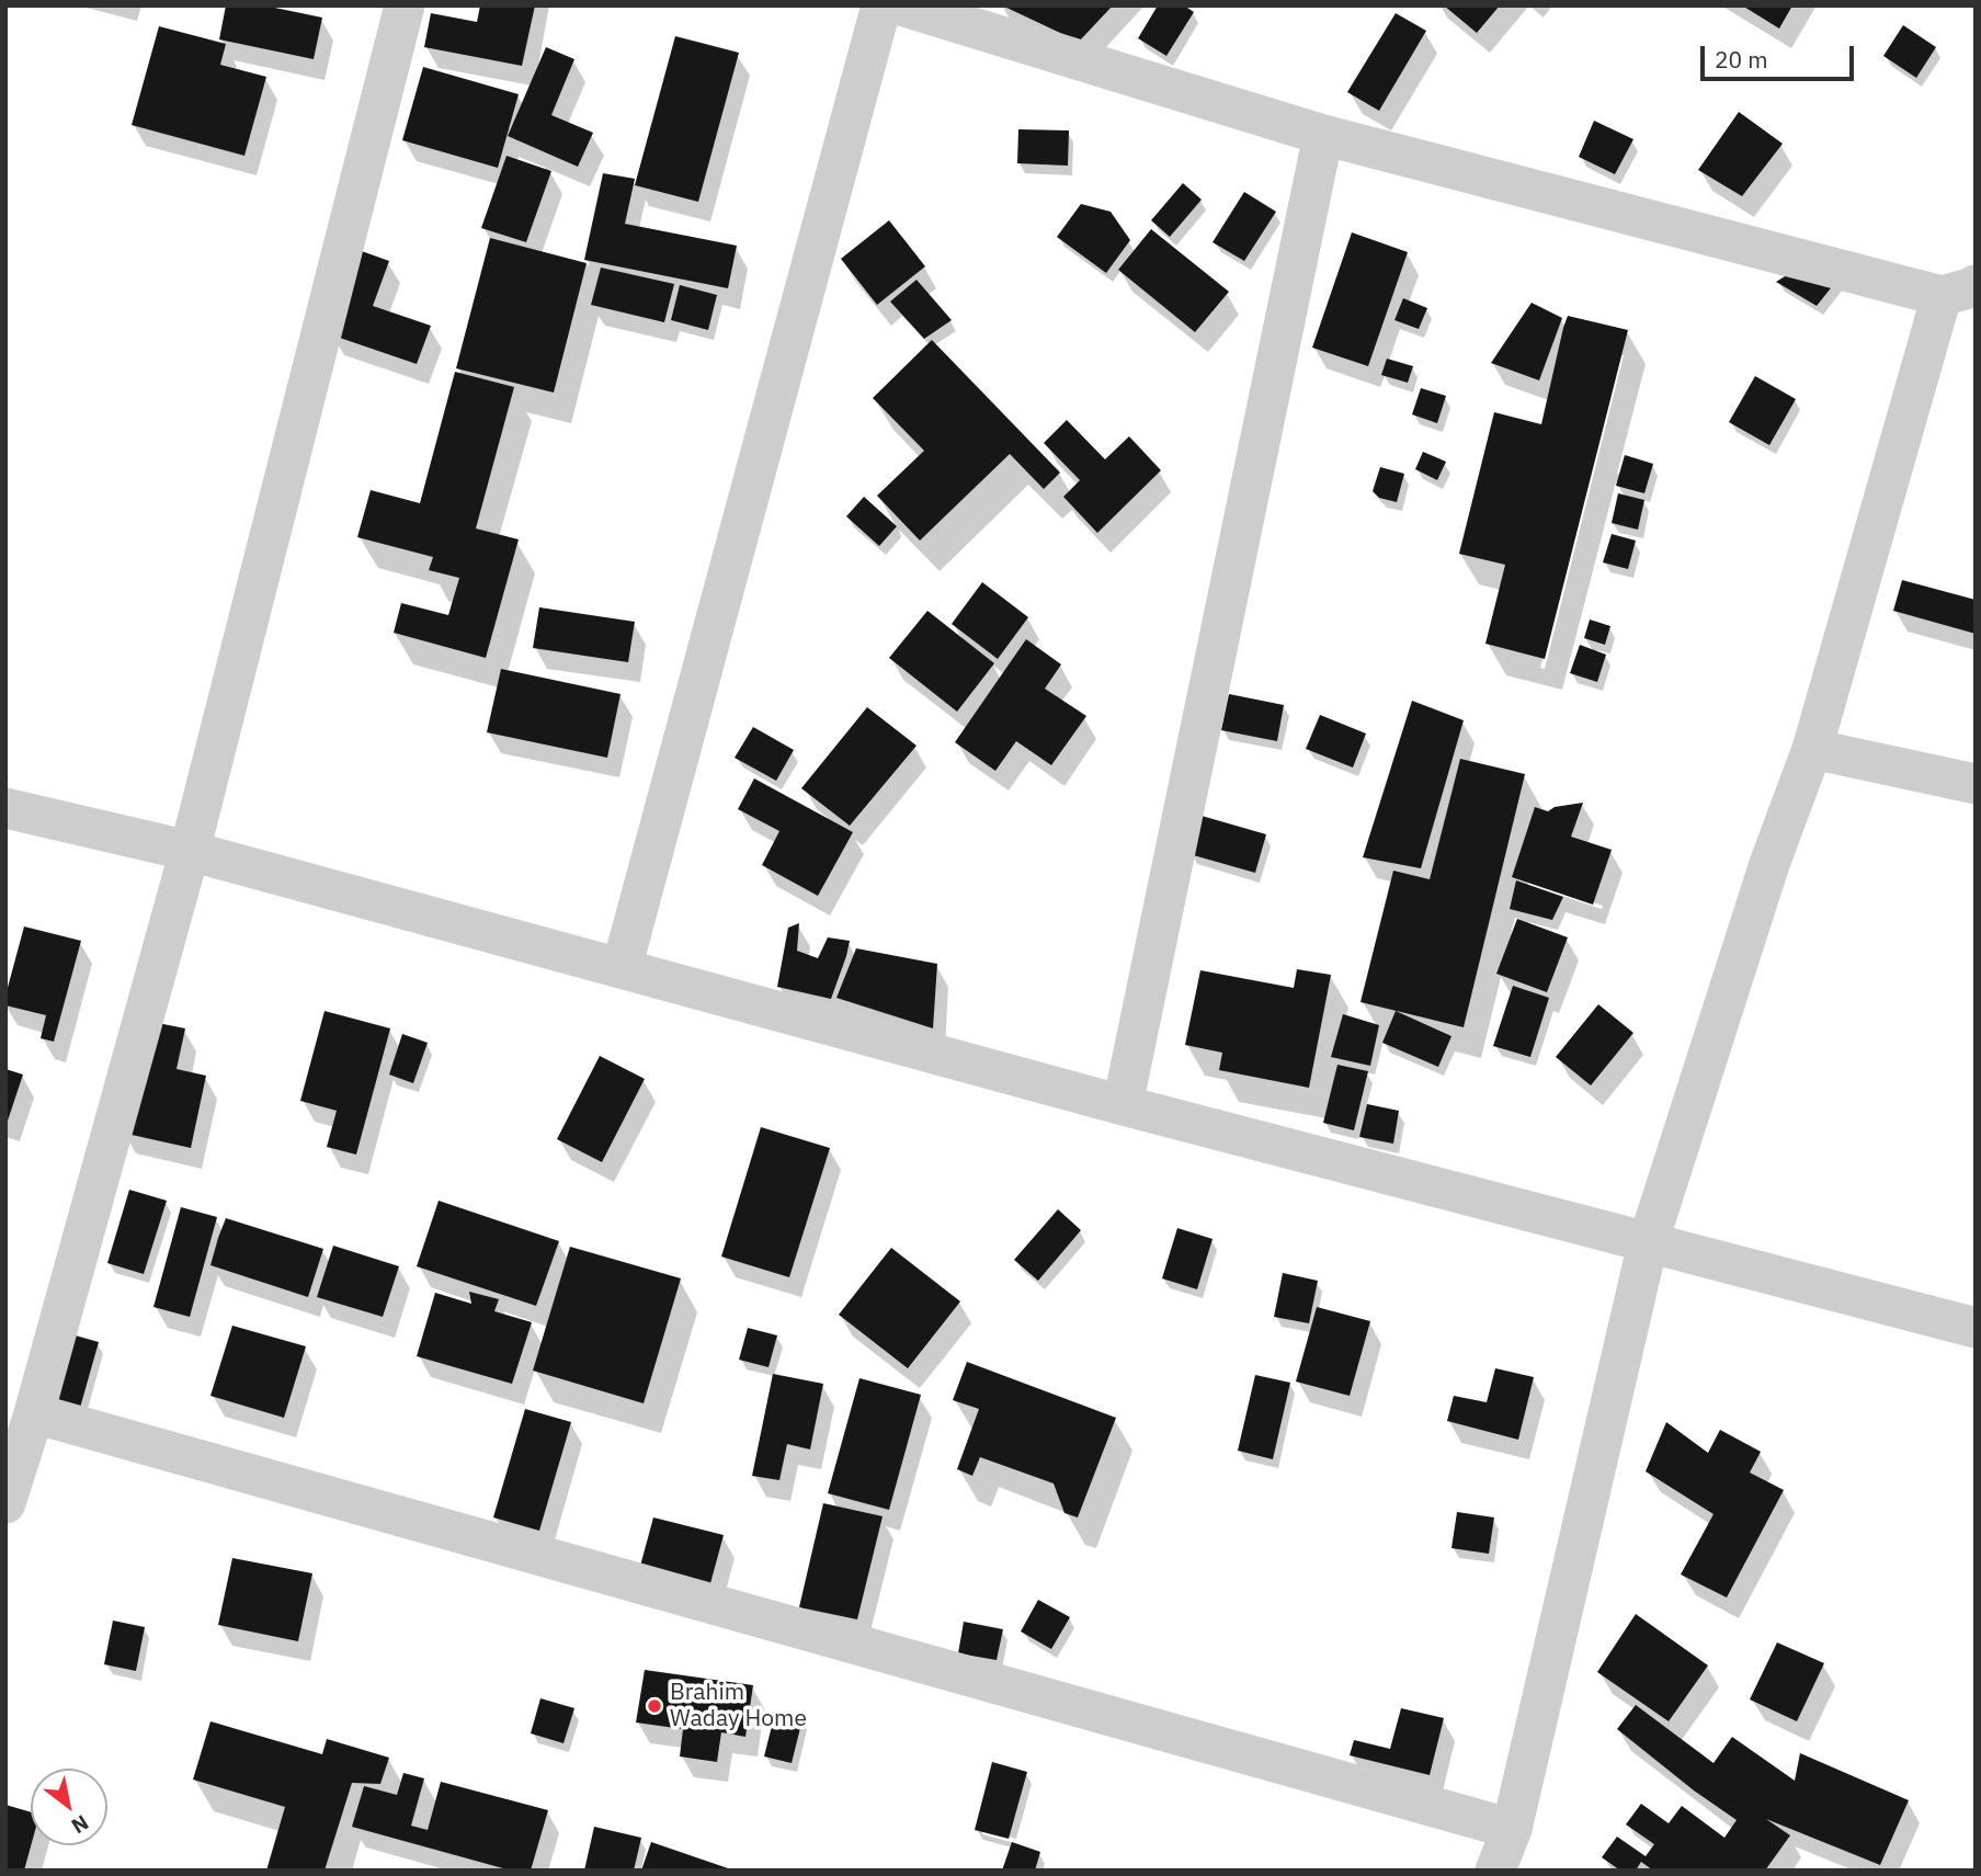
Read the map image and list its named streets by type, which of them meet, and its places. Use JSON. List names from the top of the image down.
{
  "places": ["Brahim Waday Home"],
  "scale_bar": "20 m",
  "north": "bottom right"
}
